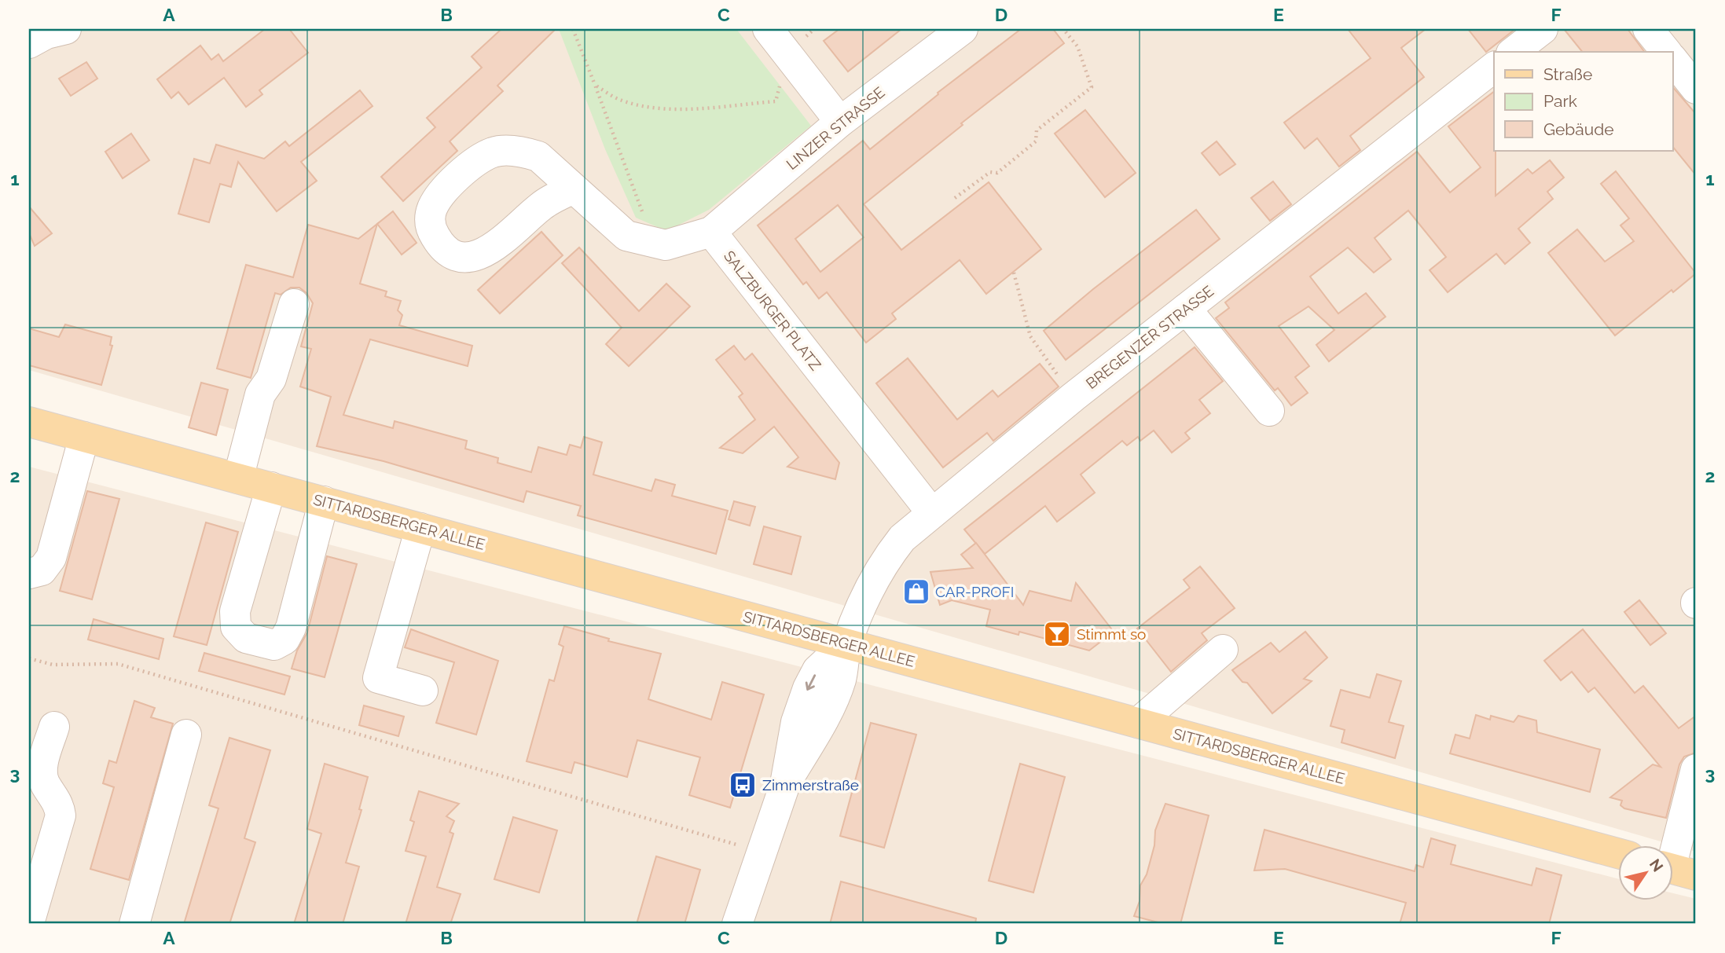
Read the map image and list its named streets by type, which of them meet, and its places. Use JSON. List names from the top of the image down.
{
  "streets": {
    "main road": ["SITTARDSBERGER ALLEE"],
    "street": ["LINZER STRASSE", "SALZBURGER PLATZ", "BREGENZER STRASSE"]
  },
  "crossings": [
    ["LINZER STRASSE", "SALZBURGER PLATZ"],
    ["SALZBURGER PLATZ", "BREGENZER STRASSE"],
    ["BREGENZER STRASSE", "SITTARDSBERGER ALLEE"]
  ],
  "places": {
    "shop": ["CAR-PROFI"],
    "bar": ["Stimmt so"],
    "bus stop": ["Zimmerstraße"]
  },
  "legend": ["Straße", "Park", "Gebäude"],
  "north": "top right",
  "grid": {
    "columns": [
      "A",
      "B",
      "C",
      "D",
      "E",
      "F"
    ],
    "rows": ["1", "2", "3"]
  }
}
